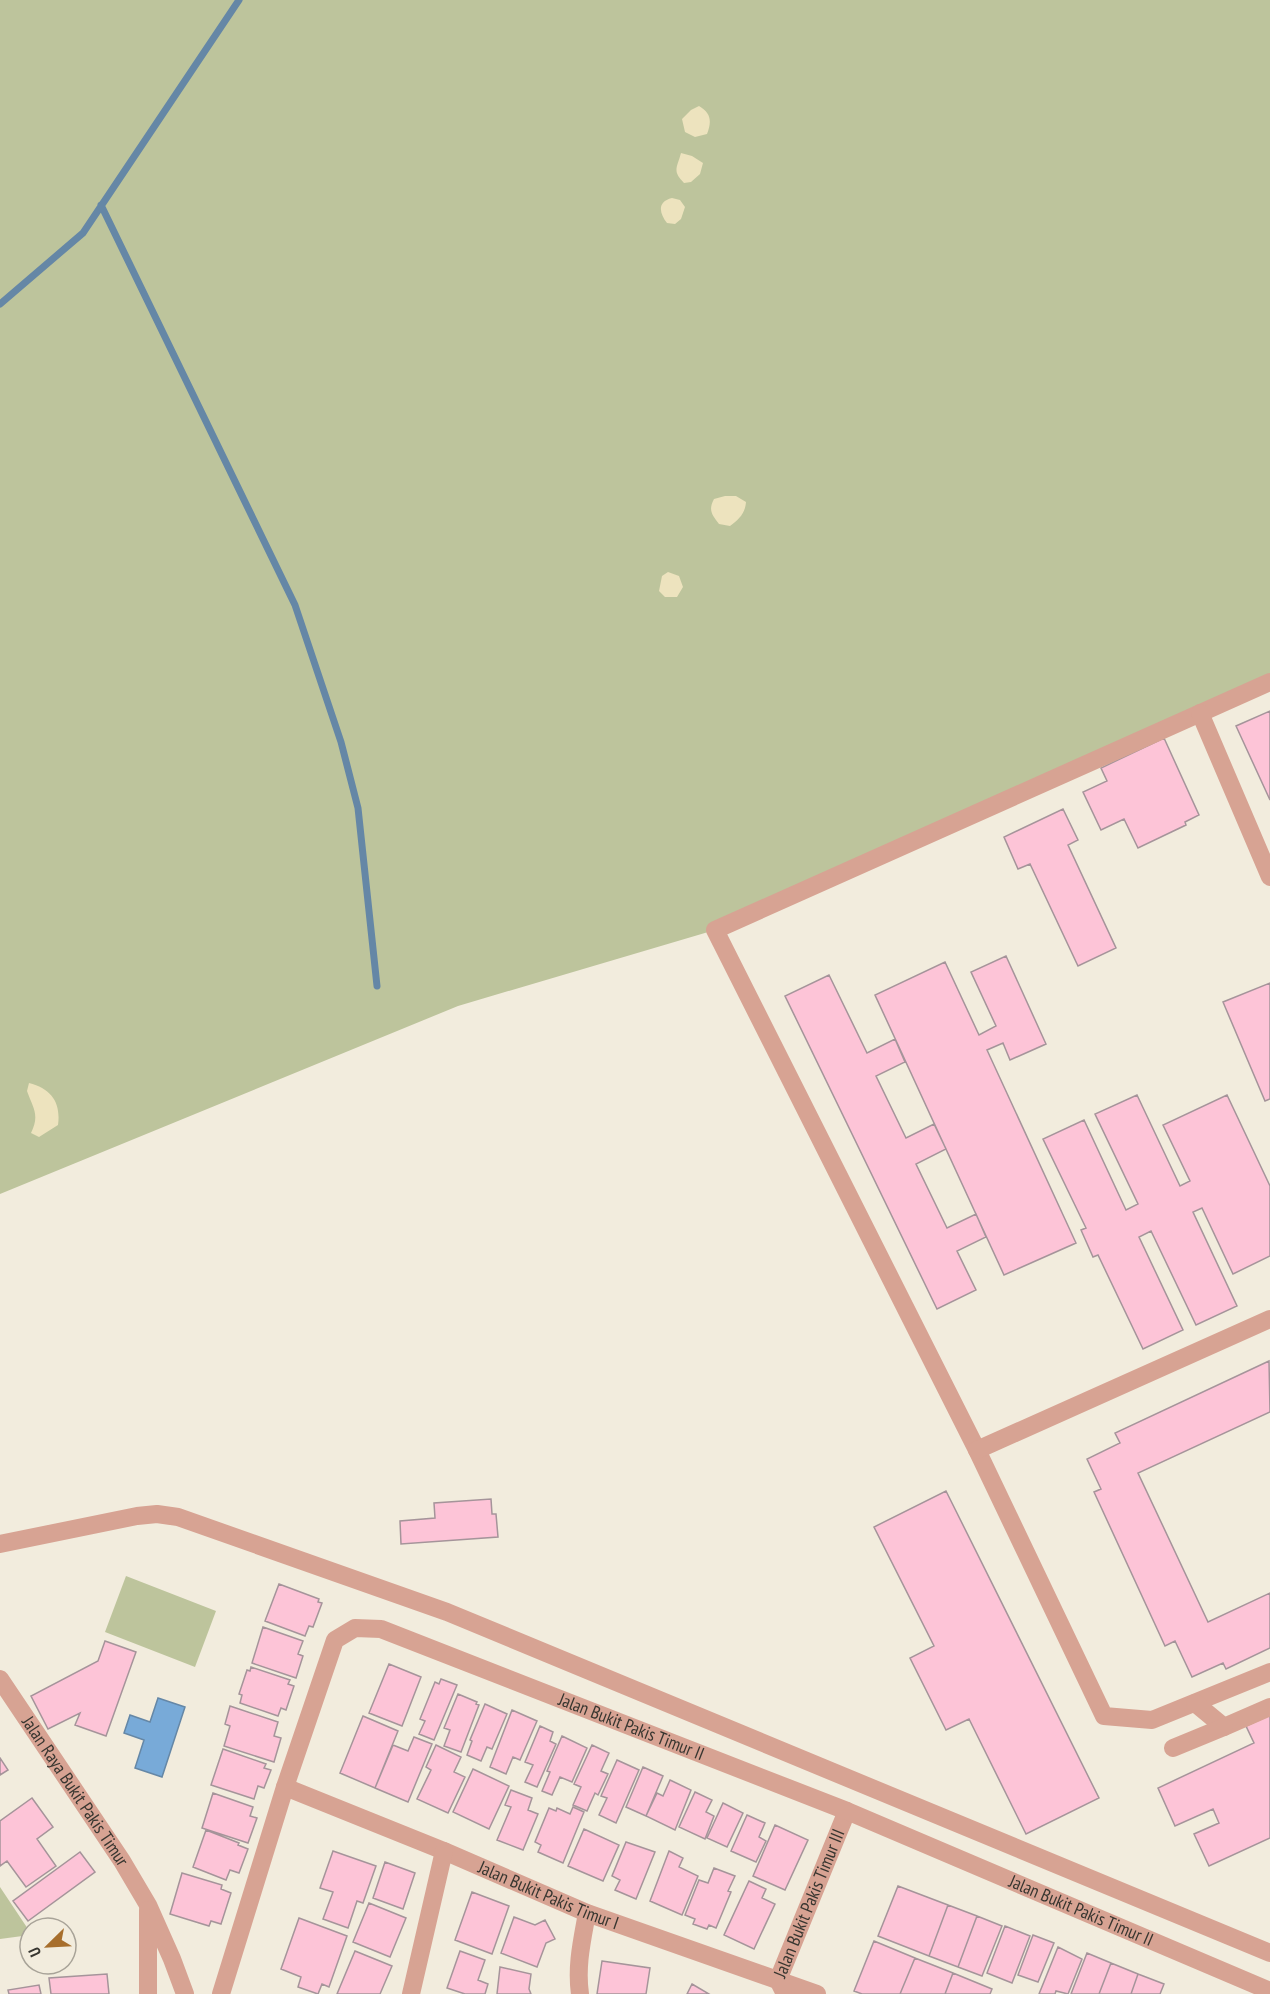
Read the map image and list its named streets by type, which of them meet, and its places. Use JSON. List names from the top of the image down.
{
  "streets": {
    "street": [
      "Jalan Bukit Pakis Timur II",
      "Jalan Raya Bukit Pakis Timur",
      "Jalan Bukit Pakis Timur I",
      "Jalan Bukit Pakis Timur III"
    ]
  },
  "crossings": [
    ["Jalan Bukit Pakis Timur II", "Jalan Bukit Pakis Timur I"],
    ["Jalan Bukit Pakis Timur II", "Jalan Bukit Pakis Timur III"],
    ["Jalan Bukit Pakis Timur I", "Jalan Bukit Pakis Timur III"]
  ],
  "north": "bottom left"
}
